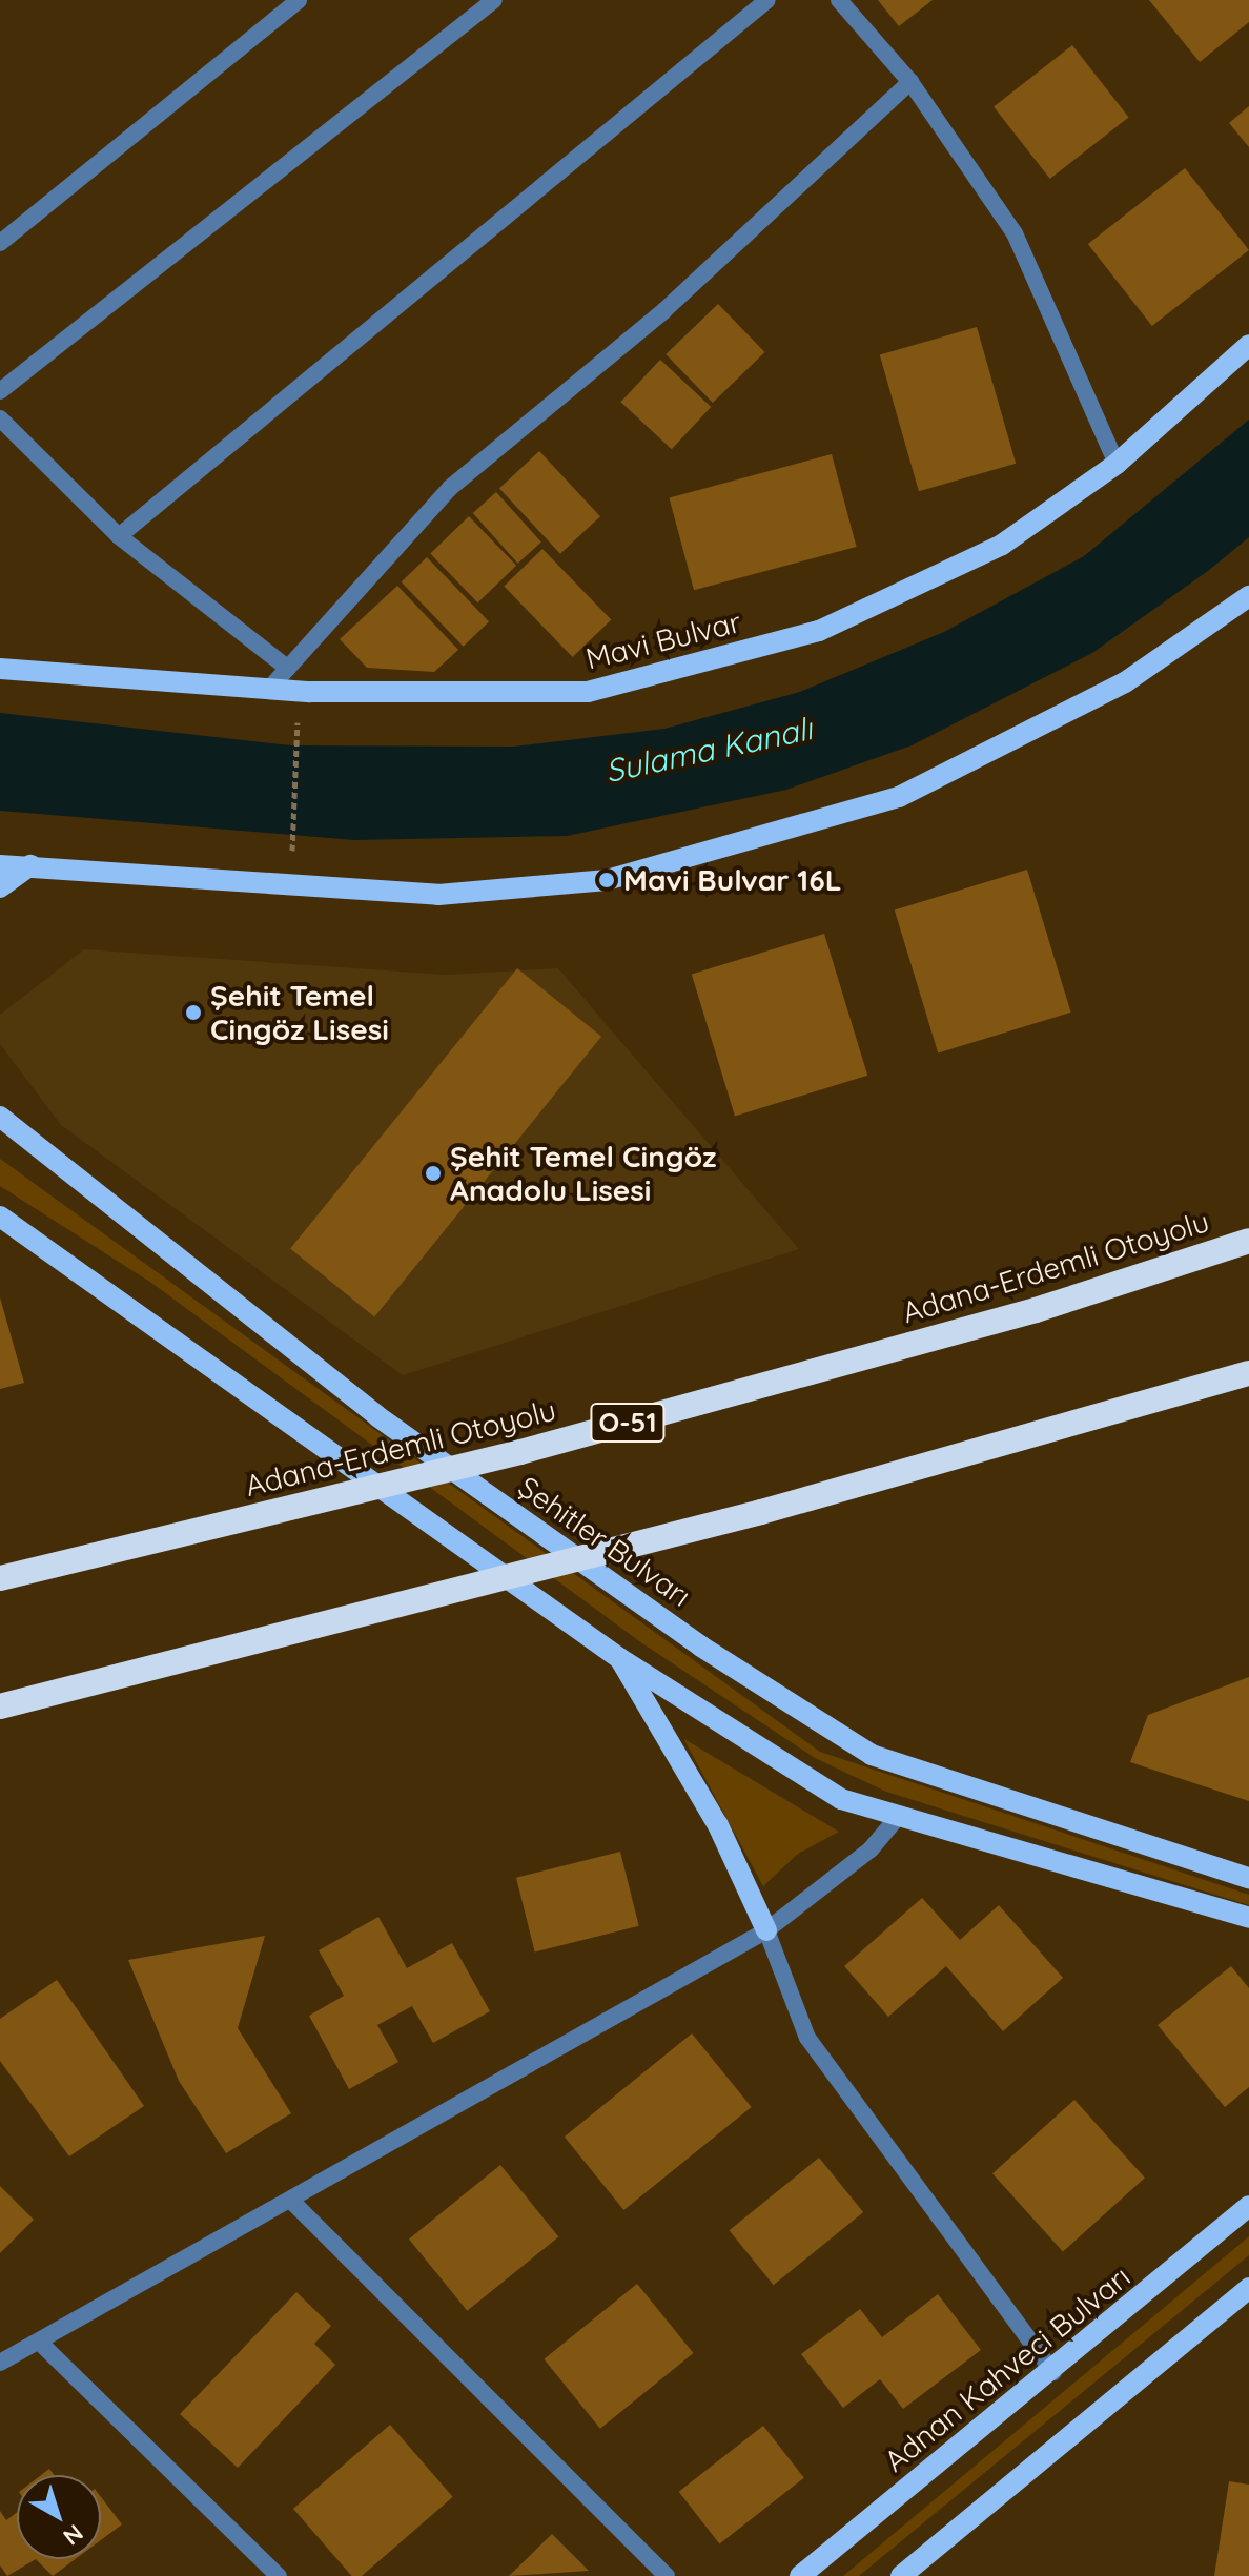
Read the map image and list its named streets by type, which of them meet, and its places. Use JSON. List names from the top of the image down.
{
  "streets": {
    "highway": ["Adana-Erdemli Otoyolu", "O-51"],
    "main road": ["Mavi Bulvar", "Şehitler Bulvarı", "Adnan Kahveci Bulvarı"]
  },
  "water": ["Sulama Kanalı"],
  "places": ["Mavi Bulvar 16L", "Şehit Temel Cingöz Lisesi", "Şehit Temel Cingöz Anadolu Lisesi"],
  "north": "bottom right"
}
